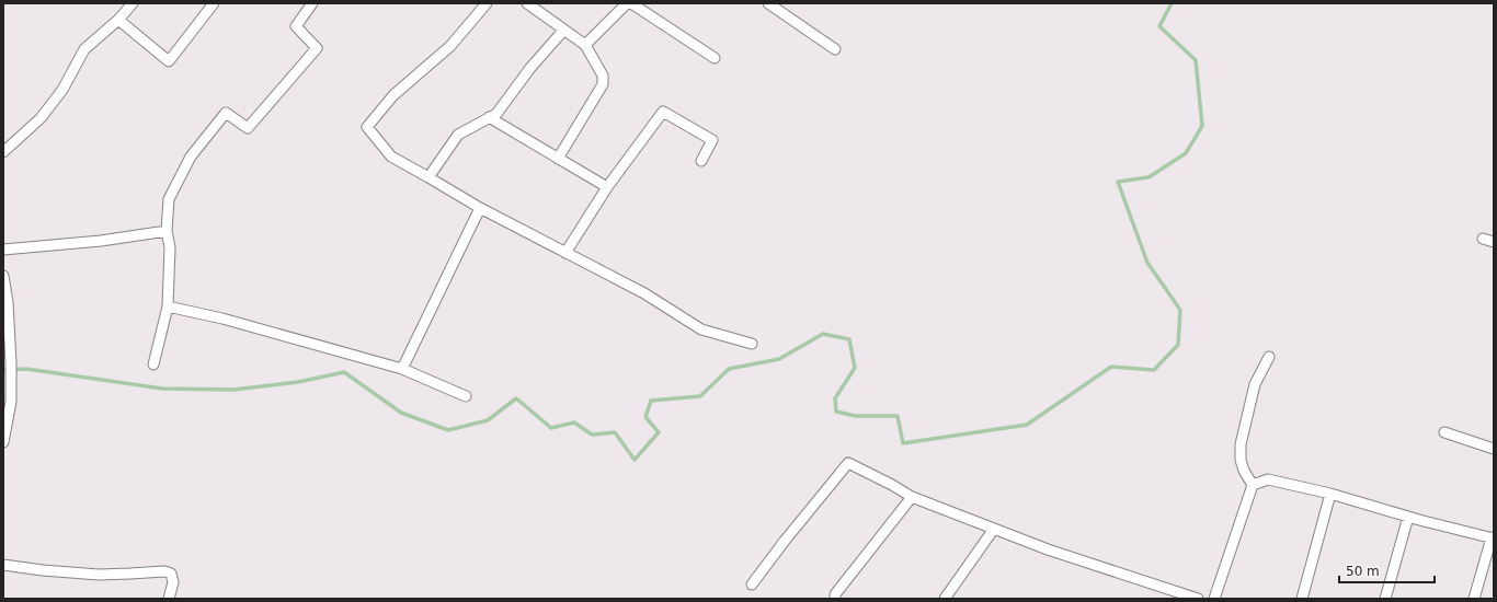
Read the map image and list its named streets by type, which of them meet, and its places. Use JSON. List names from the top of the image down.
{
  "scale_bar": "50 m"
}
